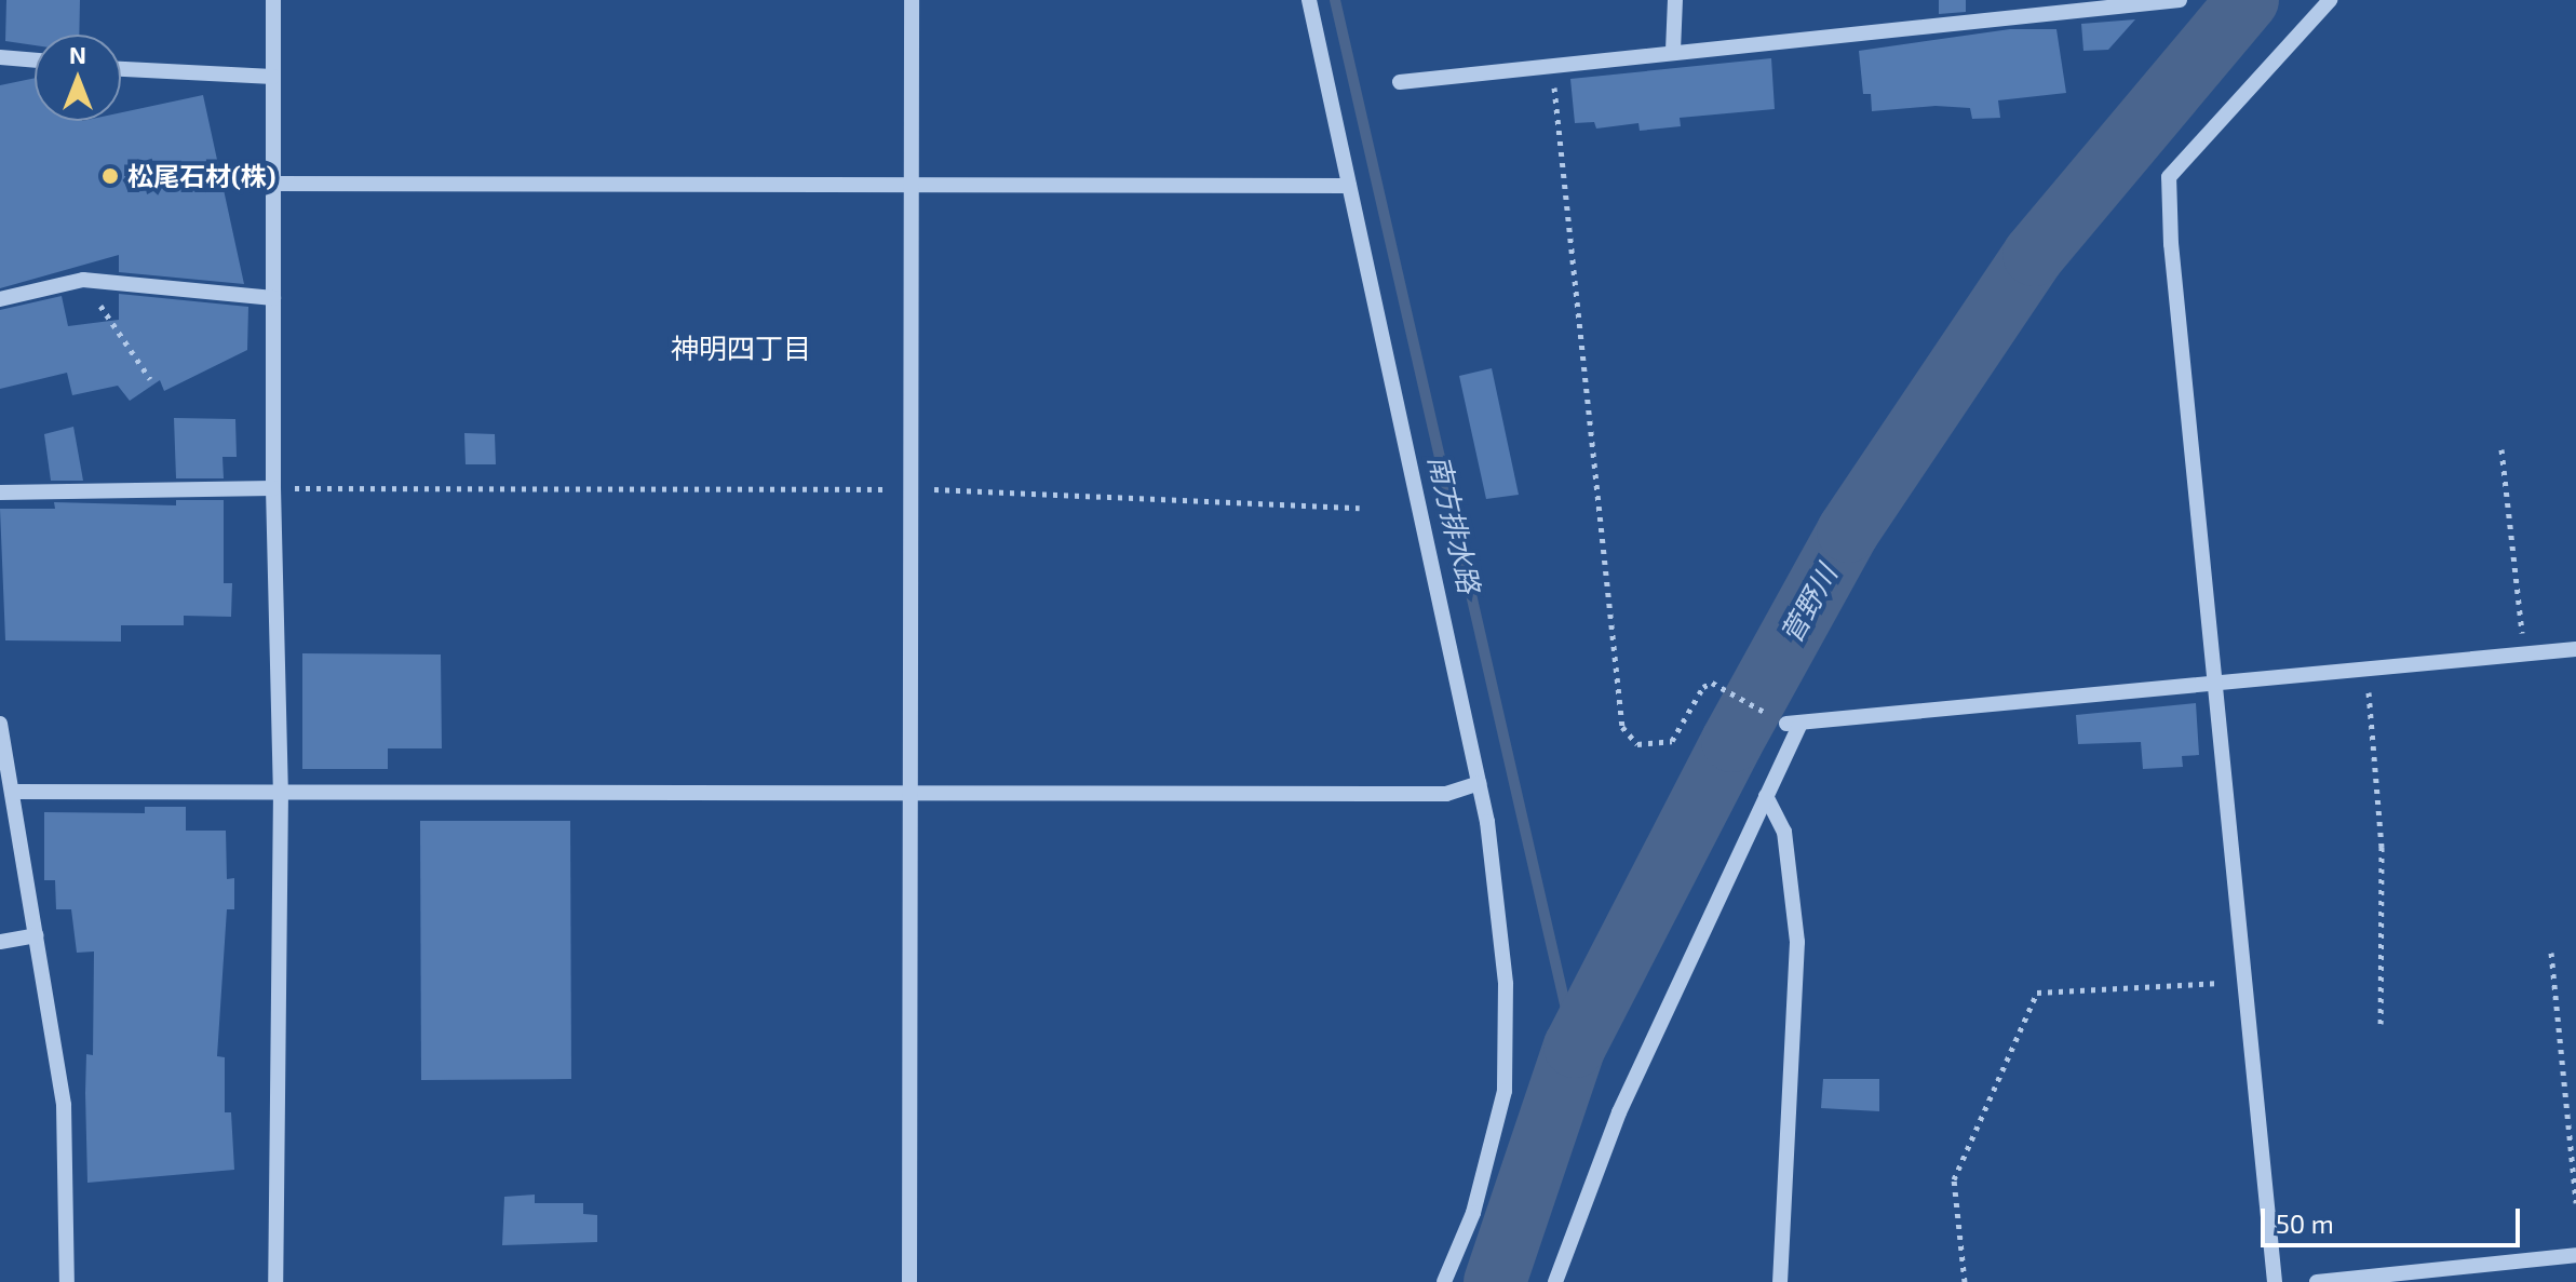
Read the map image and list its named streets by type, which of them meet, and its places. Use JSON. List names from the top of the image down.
{
  "districts": ["神明四丁目"],
  "water": ["南方排水路", "菅野川"],
  "places": ["松尾石材(株)"],
  "scale_bar": "50 m",
  "north": "top"
}
